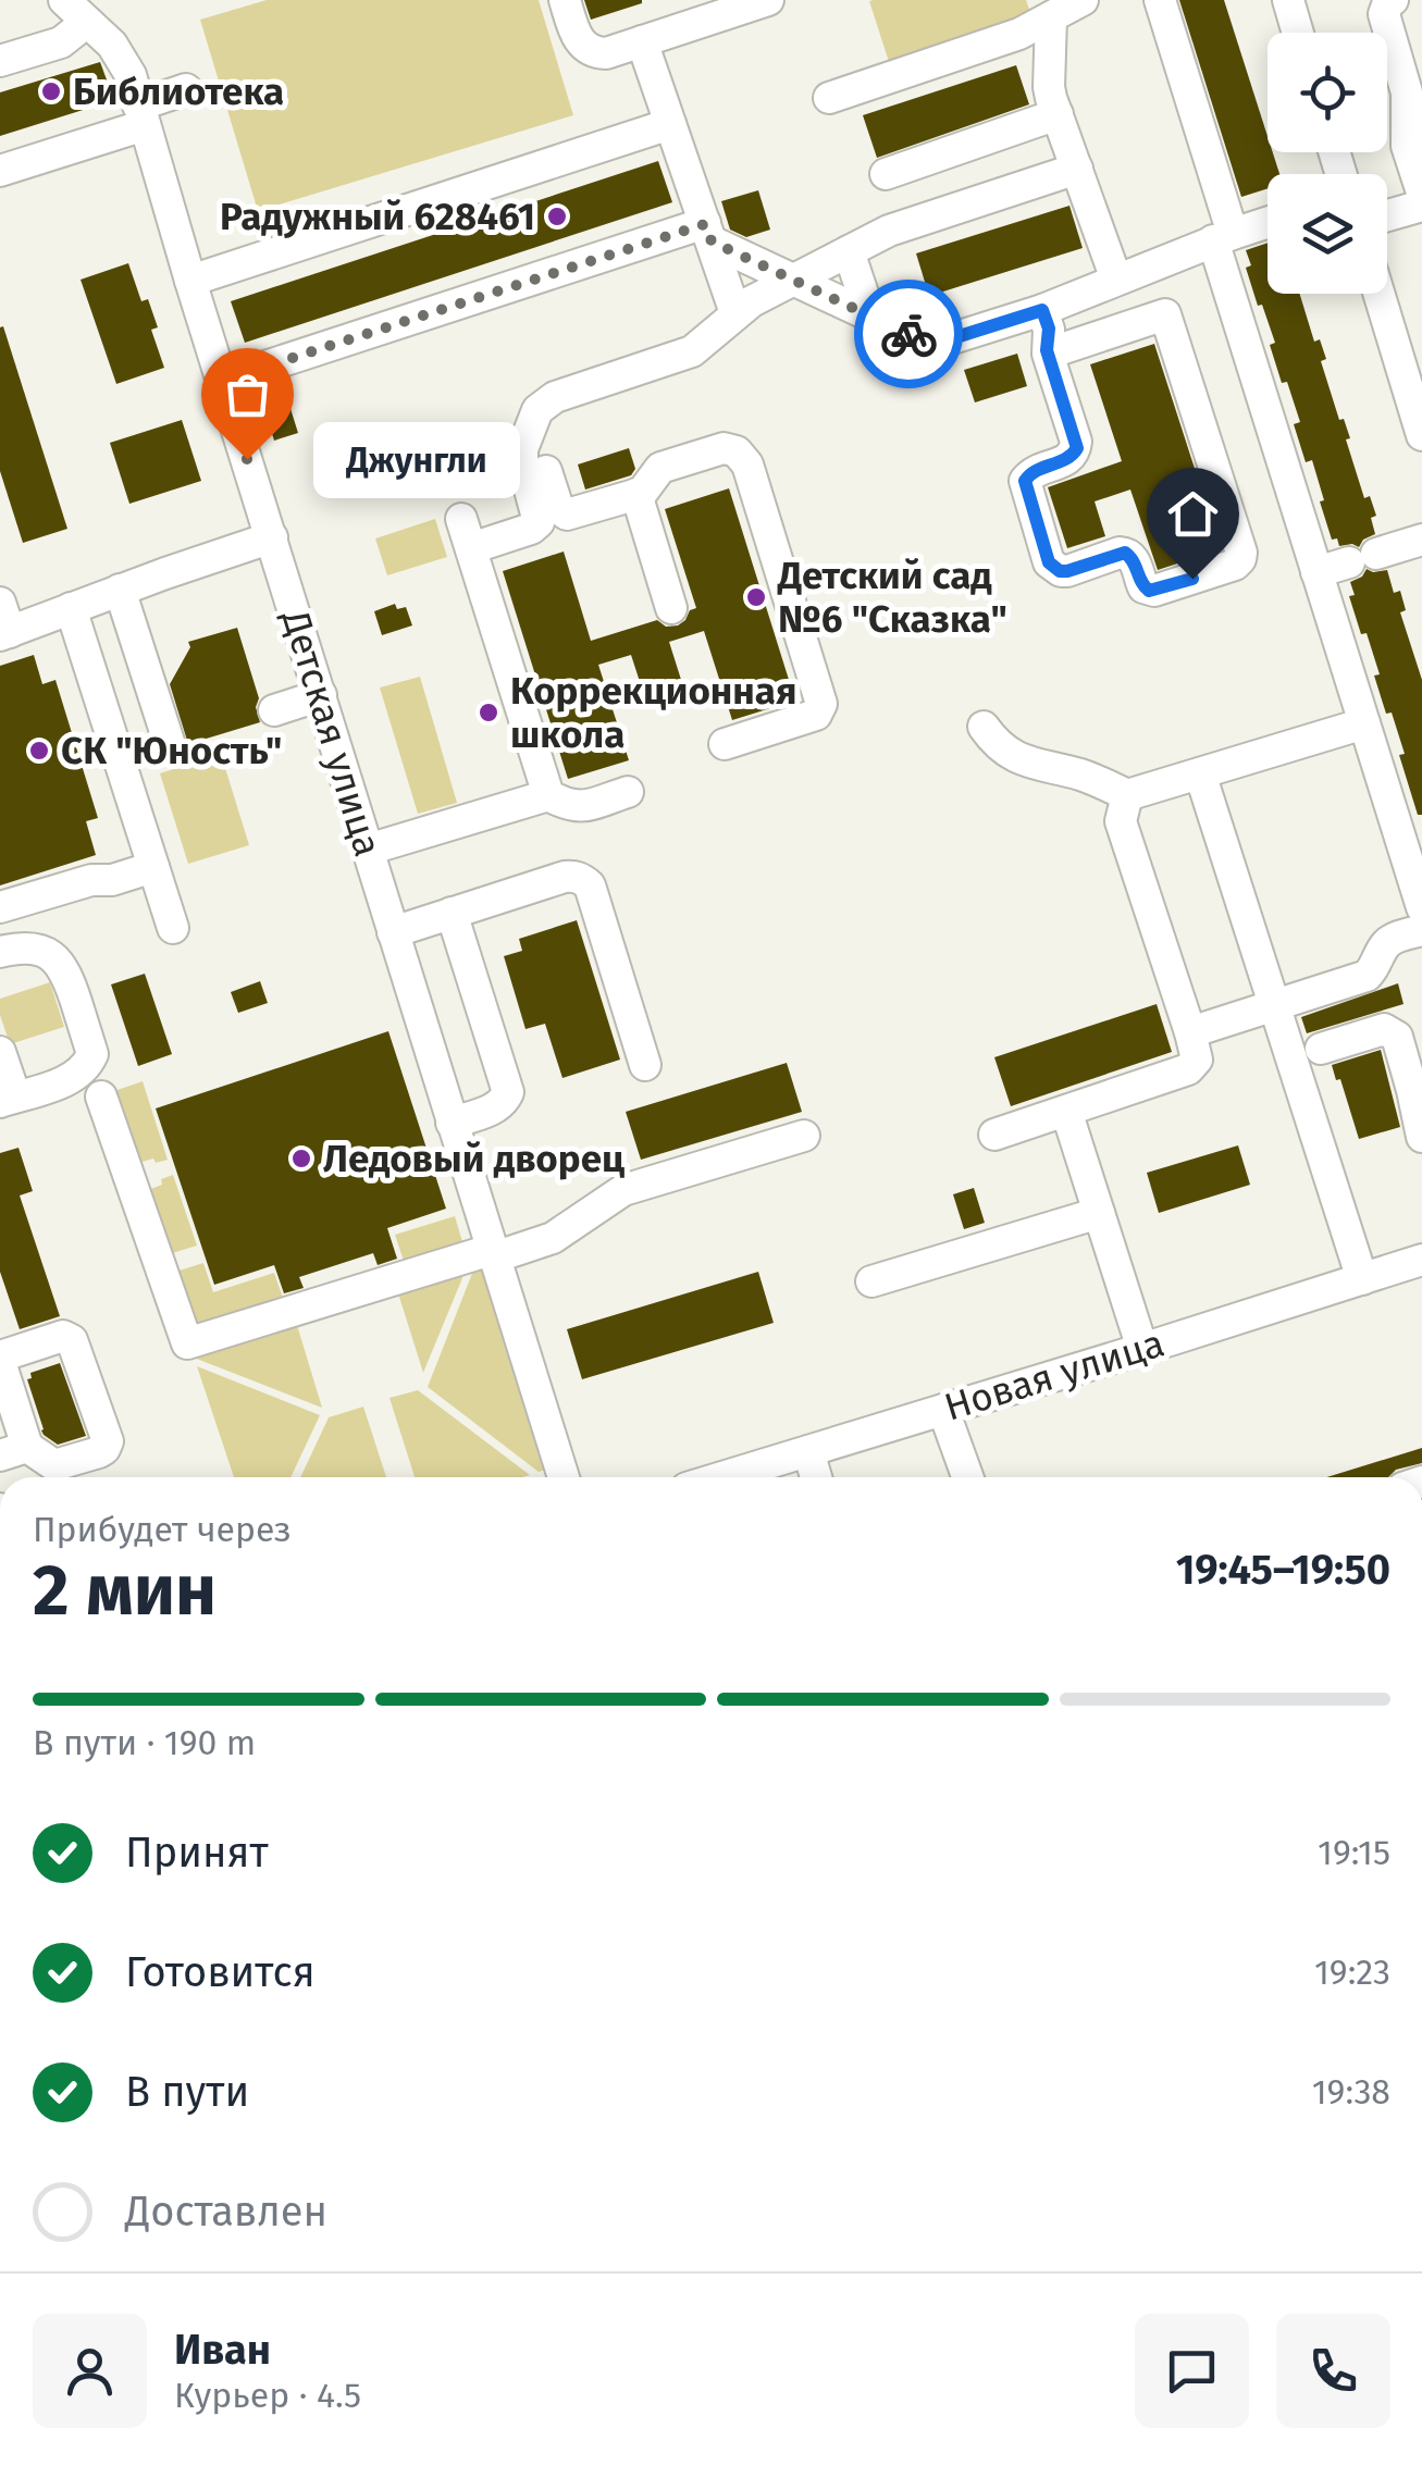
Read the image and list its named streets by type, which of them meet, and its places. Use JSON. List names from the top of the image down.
{
  "streets": {
    "street": ["Детская улица", "Новая улица"]
  },
  "places": [
    "Библиотека",
    "Радужный 628461",
    "Джунгли",
    "Детский сад №6 \"Сказка\"",
    "Коррекционная школа",
    "СК \"Юность\"",
    "Ледовый дворец"
  ],
  "page": {
    "bubble": "Джунгли",
    "heading": ["2 мин", "Прибудет через", "19:45–19:50"],
    "panel": ["Иван", "Курьер · 4.5"],
    "bar": "В пути · 190 m",
    "list": [
      ["Принят", "19:15"],
      ["Готовится", "19:23"],
      ["В пути", "19:38"],
      "Доставлен"
    ]
  }
}
